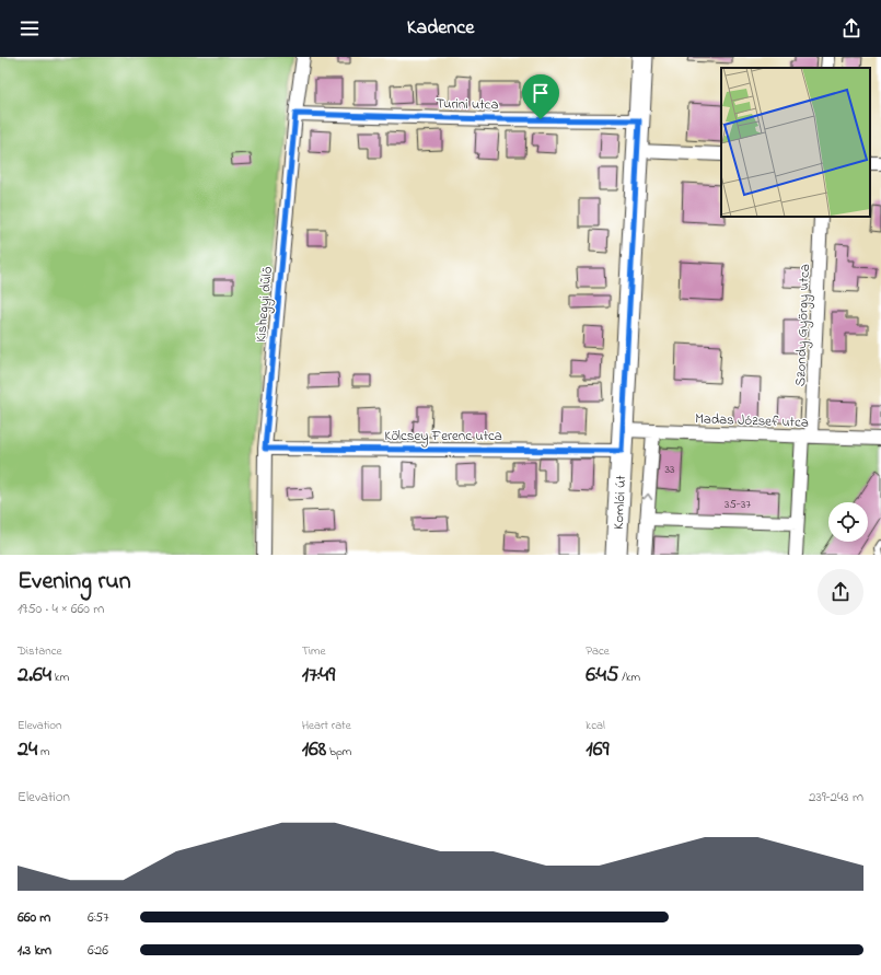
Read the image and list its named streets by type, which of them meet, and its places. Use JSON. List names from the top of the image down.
{
  "streets": {
    "main road": ["Komlói út"],
    "street": [
      "Turini utca",
      "Kishegyi dűlő",
      "Szondy György utca",
      "Madas József utca",
      "Kölcsey Ferenc utca"
    ]
  },
  "crossings": [
    ["Turini utca", "Kishegyi dűlő"],
    ["Turini utca", "Komlói út"],
    ["Kishegyi dűlő", "Kölcsey Ferenc utca"],
    ["Szondy György utca", "Madas József utca"],
    ["Madas József utca", "Komlói út"],
    ["Kölcsey Ferenc utca", "Komlói út"]
  ],
  "house_numbers": ["33", "35-37"],
  "page": {
    "header": "Kadence",
    "heading": ["Evening run", "19:50 · 4 × 660 m"],
    "stats": [
      ["Distance", "2.64 km"],
      ["Time", "17:49"],
      ["Pace", "6:45 /km"],
      ["Elevation", "24 m"],
      ["Heart rate", "168 bpm"],
      ["kcal", "169"]
    ],
    "chart": ["Elevation", "239–243 m"],
    "list": [
      {
        "name": "660 m",
        "note": "6:57"
      },
      {
        "name": "1.3 km",
        "note": "6:26"
      }
    ]
  }
}
